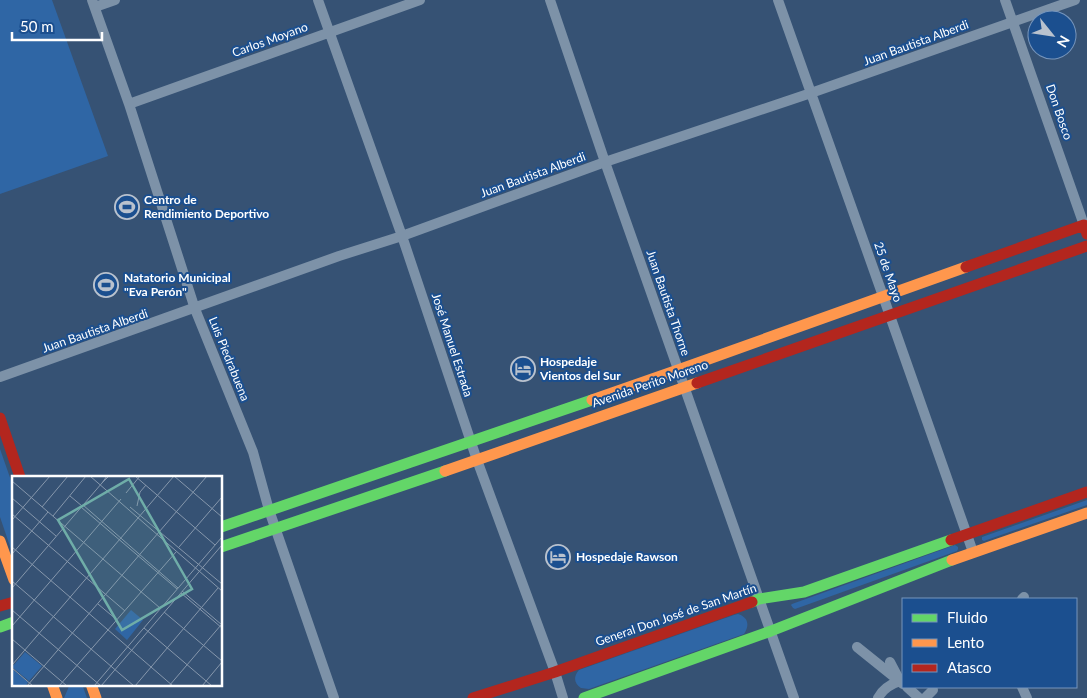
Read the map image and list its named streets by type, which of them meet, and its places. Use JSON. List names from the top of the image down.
{
  "streets": {
    "street": [
      "Carlos Moyano",
      "Juan Bautista Alberdi",
      "Don Bosco",
      "25 de Mayo",
      "Juan Bautista Thorne",
      "José Manuel Estrada",
      "Luis Piedrabuena",
      "Avenida Perito Moreno",
      "General Don José de San Martín"
    ]
  },
  "crossings": [
    ["Carlos Moyano", "José Manuel Estrada"],
    ["Carlos Moyano", "Luis Piedrabuena"],
    ["Juan Bautista Alberdi", "Don Bosco"],
    ["Juan Bautista Alberdi", "25 de Mayo"],
    ["Juan Bautista Alberdi", "Juan Bautista Thorne"],
    ["Juan Bautista Alberdi", "José Manuel Estrada"],
    ["Juan Bautista Alberdi", "Luis Piedrabuena"],
    ["Don Bosco", "Avenida Perito Moreno"],
    ["25 de Mayo", "Avenida Perito Moreno"],
    ["25 de Mayo", "General Don José de San Martín"],
    ["Juan Bautista Thorne", "Avenida Perito Moreno"],
    ["Juan Bautista Thorne", "General Don José de San Martín"],
    ["José Manuel Estrada", "Avenida Perito Moreno"],
    ["José Manuel Estrada", "General Don José de San Martín"],
    ["Luis Piedrabuena", "Avenida Perito Moreno"]
  ],
  "places": {
    "sports": ["Centro de Rendimiento Deportivo", "Natatorio Municipal \"Eva Perón\""],
    "hotel": ["Hospedaje Vientos del Sur", "Hospedaje Rawson"]
  },
  "legend": ["Fluido", "Lento", "Atasco"],
  "scale_bar": "50 m",
  "north": "bottom right"
}
